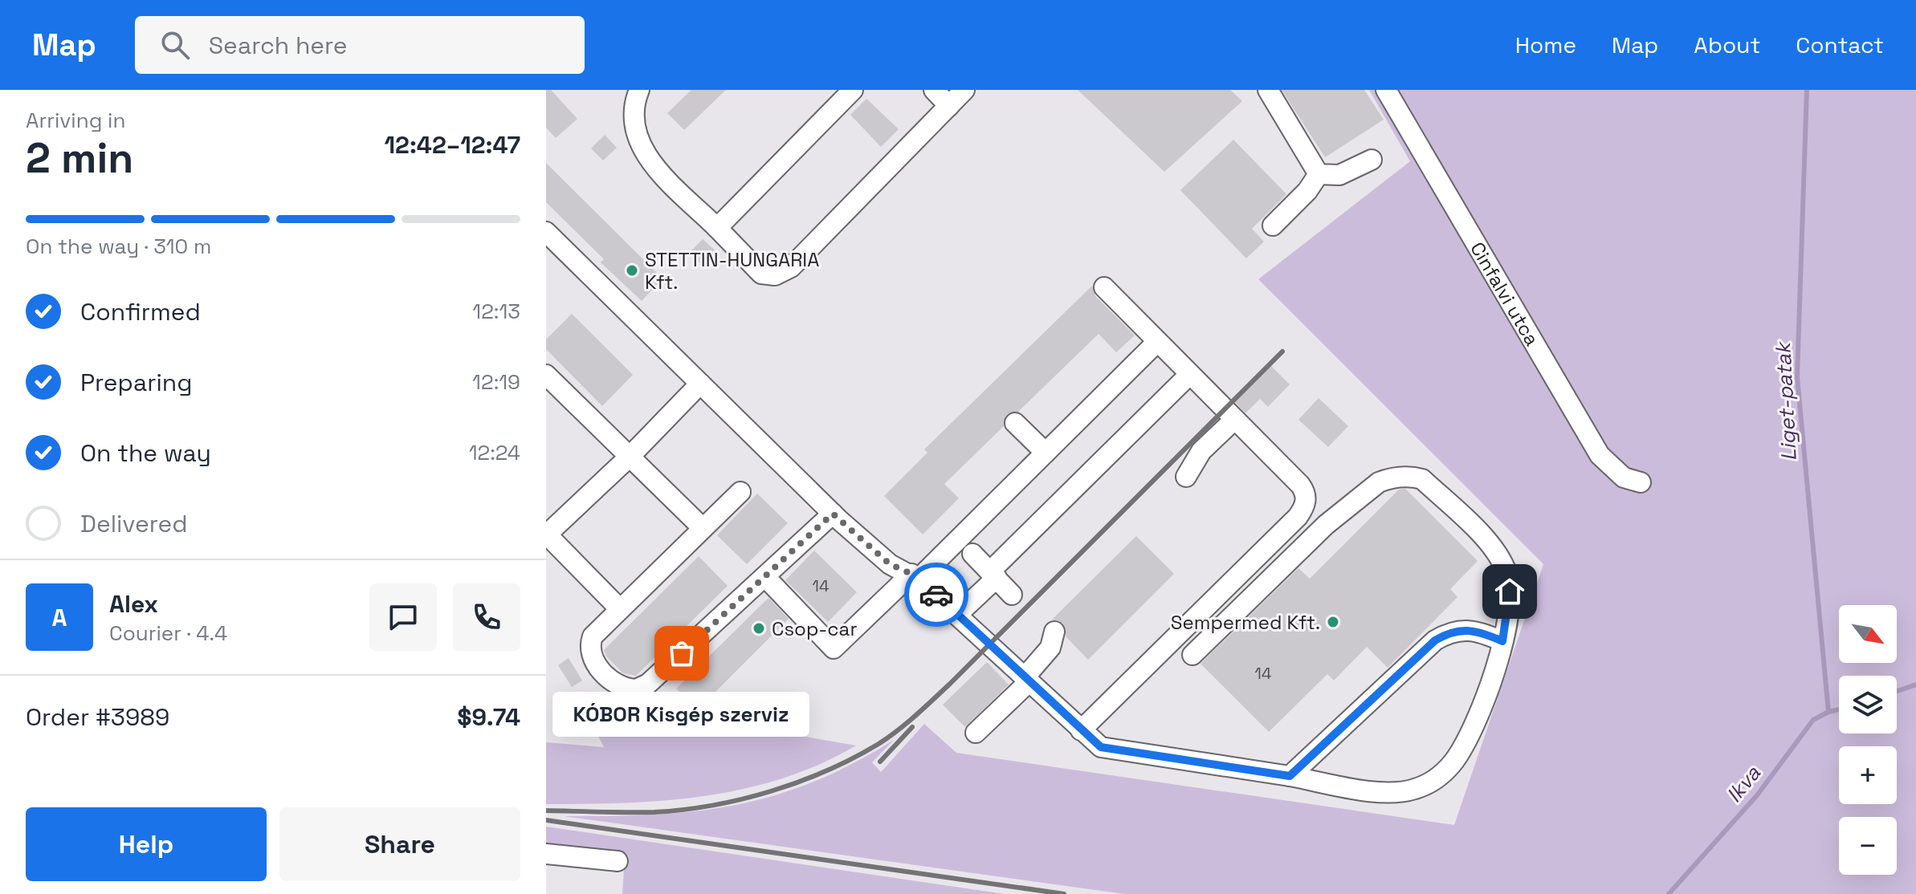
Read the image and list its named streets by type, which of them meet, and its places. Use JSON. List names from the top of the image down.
{
  "streets": {
    "street": ["Cinfalvi utca"]
  },
  "water": ["Liget-patak", "Ikva"],
  "places": [
    "STETTIN-HUNGARIA Kft.",
    "Sempermed Kft.",
    "Csop-car",
    "KÓBOR Kisgép szerviz"
  ],
  "house_numbers": ["14", "14"],
  "north": "bottom right",
  "page": {
    "header": "Map",
    "search": "Search here",
    "nav": [
      "Home",
      "Map",
      "About",
      "Contact"
    ],
    "heading": ["2 min", "Arriving in", "12:42–12:47"],
    "panel": [
      "Alex",
      "Courier · 4.4",
      "Order #3989",
      "$9.74"
    ],
    "bar": "On the way · 310 m",
    "list": [
      ["Confirmed", "12:13"],
      ["Preparing", "12:19"],
      ["On the way", "12:24"],
      "Delivered"
    ],
    "round": "A",
    "map_buttons": ["+", "−"],
    "bubble": "KÓBOR Kisgép szerviz",
    "buttons": ["Help", "Share"]
  }
}
